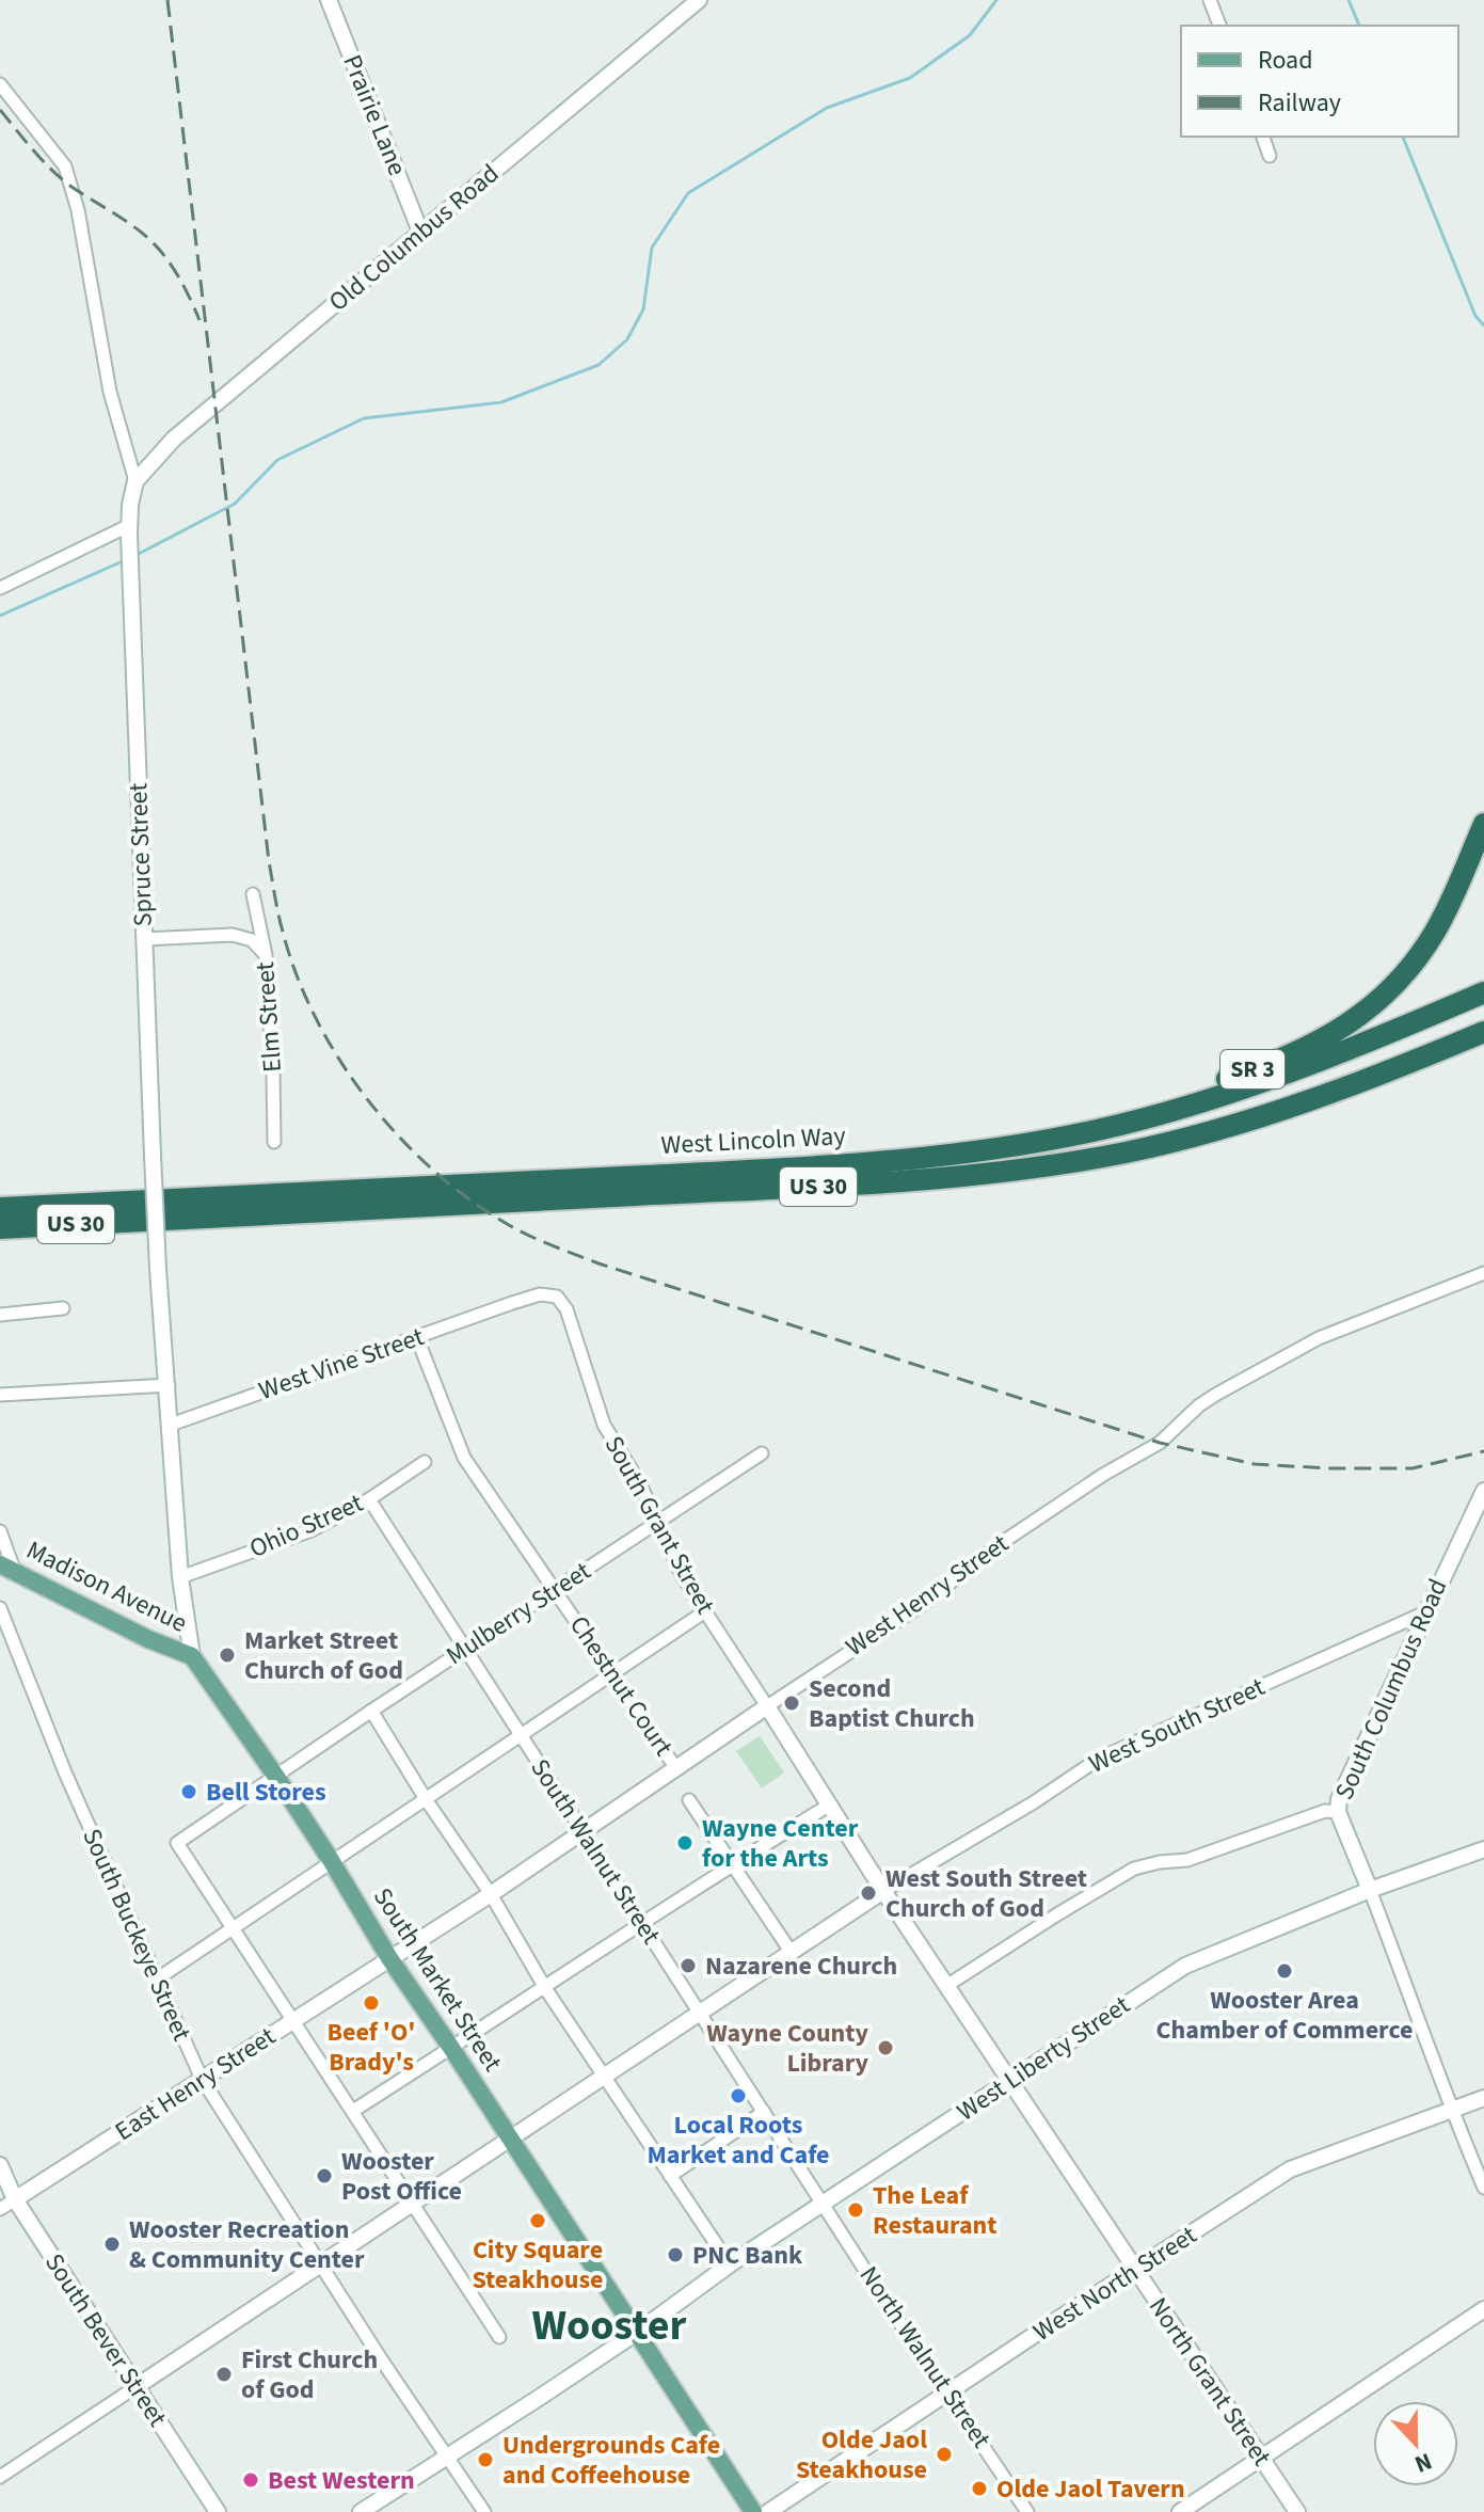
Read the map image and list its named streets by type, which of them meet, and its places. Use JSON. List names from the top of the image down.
{
  "streets": {
    "highway": ["SR 3", "West Lincoln Way", "US 30"],
    "main road": ["Madison Avenue", "South Market Street"],
    "street": [
      "Prairie Lane",
      "Old Columbus Road",
      "Spruce Street",
      "Elm Street",
      "West Vine Street",
      "South Grant Street",
      "Ohio Street",
      "West Henry Street",
      "Mulberry Street",
      "Chestnut Court",
      "South Columbus Road",
      "West South Street",
      "South Walnut Street",
      "South Buckeye Street",
      "West Liberty Street",
      "East Henry Street",
      "West North Street",
      "South Bever Street",
      "North Walnut Street",
      "North Grant Street"
    ]
  },
  "crossings": [
    ["Prairie Lane", "Old Columbus Road"],
    ["Old Columbus Road", "Spruce Street"],
    ["Spruce Street", "West Vine Street"],
    ["Spruce Street", "Ohio Street"],
    ["Spruce Street", "Madison Avenue"],
    ["Spruce Street", "South Market Street"],
    ["SR 3", "West Lincoln Way"],
    ["West Vine Street", "South Grant Street"],
    ["West Vine Street", "Chestnut Court"],
    ["South Grant Street", "West Henry Street"],
    ["South Grant Street", "Mulberry Street"],
    ["South Grant Street", "West South Street"],
    ["South Grant Street", "West Liberty Street"],
    ["South Grant Street", "North Grant Street"],
    ["Ohio Street", "South Walnut Street"],
    ["Madison Avenue", "South Market Street"],
    ["West Henry Street", "Chestnut Court"],
    ["West Henry Street", "South Walnut Street"],
    ["West Henry Street", "South Market Street"],
    ["West Henry Street", "East Henry Street"],
    ["Mulberry Street", "Chestnut Court"],
    ["Mulberry Street", "South Walnut Street"],
    ["Mulberry Street", "South Market Street"],
    ["South Columbus Road", "West South Street"],
    ["South Columbus Road", "West Liberty Street"],
    ["West South Street", "South Walnut Street"],
    ["West South Street", "South Buckeye Street"],
    ["West South Street", "South Market Street"],
    ["West South Street", "South Bever Street"],
    ["South Walnut Street", "West Liberty Street"],
    ["South Walnut Street", "North Walnut Street"],
    ["South Buckeye Street", "West Liberty Street"],
    ["South Buckeye Street", "East Henry Street"],
    ["South Market Street", "West Liberty Street"],
    ["South Market Street", "East Henry Street"],
    ["West Liberty Street", "North Walnut Street"],
    ["West Liberty Street", "North Grant Street"],
    ["East Henry Street", "South Bever Street"],
    ["West North Street", "North Walnut Street"],
    ["West North Street", "North Grant Street"]
  ],
  "districts": ["Wooster"],
  "places": [
    "Market Street Church of God",
    "Second Baptist Church",
    "Bell Stores",
    "Wayne Center for the Arts",
    "West South Street Church of God",
    "Nazarene Church",
    "Wooster Area Chamber of Commerce",
    "Beef 'O' Brady's",
    "Wayne County Library",
    "Local Roots Market and Cafe",
    "Wooster Post Office",
    "The Leaf Restaurant",
    "City Square Steakhouse",
    "Wooster Recreation & Community Center",
    "PNC Bank",
    "First Church of God",
    "Olde Jaol Steakhouse",
    "Undergrounds Cafe and Coffeehouse",
    "Best Western",
    "Olde Jaol Tavern"
  ],
  "legend": ["Road", "Railway"],
  "north": "bottom"
}
